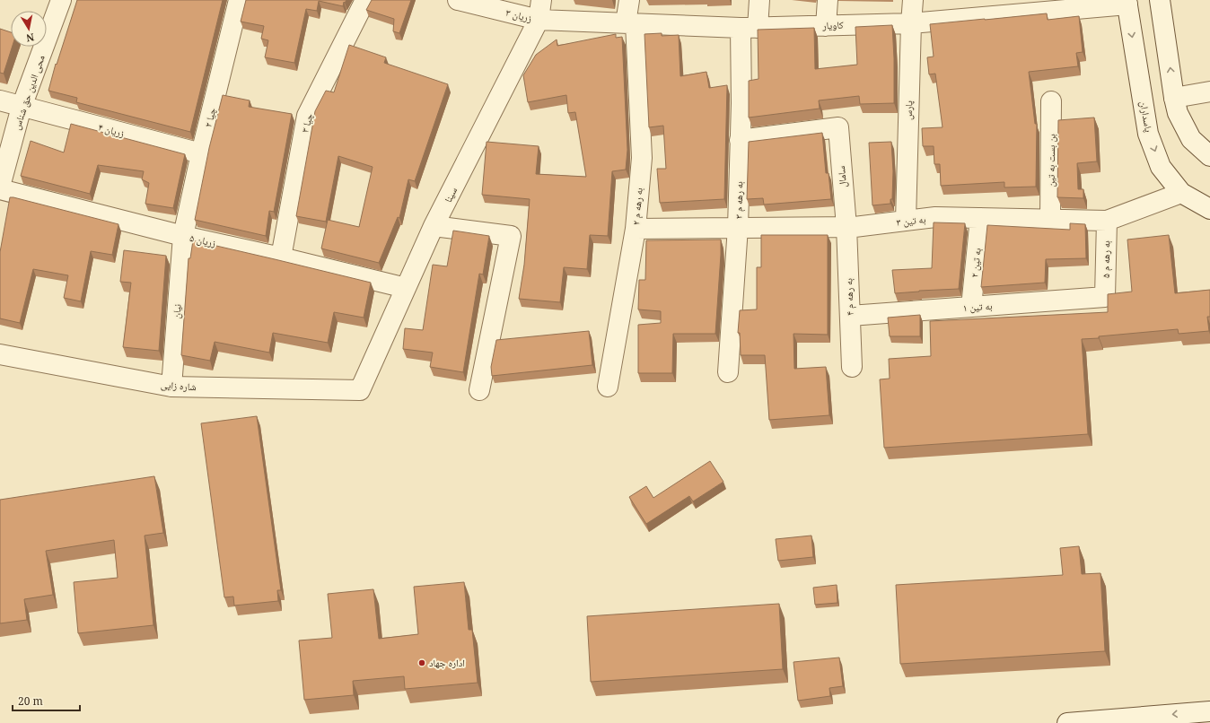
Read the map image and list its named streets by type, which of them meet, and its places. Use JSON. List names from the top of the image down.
{
  "streets": {
    "street": [
      "زریان ۳",
      "کاویار",
      "محی الدین حق شناس",
      "پارس",
      "پاسداران",
      "چیا ۲",
      "چیا ۳",
      "زریان ۴",
      "بن بست به تین",
      "سامال",
      "سینا",
      "به رهه م ۳",
      "به رهه م ۲",
      "به تین ۳",
      "زریان ۵",
      "به رهه م ۵",
      "به تین ۲",
      "به رهه م ۴",
      "به تین ۱",
      "نیان",
      "شاره زایی"
    ]
  },
  "crossings": [
    ["زریان ۳", "کاویار"],
    ["زریان ۳", "سینا"],
    ["کاویار", "پارس"],
    ["کاویار", "پاسداران"],
    ["کاویار", "سینا"],
    ["کاویار", "به رهه م ۳"],
    ["کاویار", "به رهه م ۲"],
    ["محی الدین حق شناس", "زریان ۴"],
    ["محی الدین حق شناس", "زریان ۵"],
    ["پارس", "به تین ۳"],
    ["پاسداران", "به تین ۳"],
    ["چیا ۲", "زریان ۴"],
    ["چیا ۲", "زریان ۵"],
    ["چیا ۲", "نیان"],
    ["چیا ۳", "زریان ۵"],
    ["بن بست به تین", "به تین ۳"],
    ["سامال", "به رهه م ۳"],
    ["سامال", "به تین ۳"],
    ["سامال", "به رهه م ۴"],
    ["سینا", "زریان ۵"],
    ["سینا", "شاره زایی"],
    ["به رهه م ۳", "به تین ۳"],
    ["به رهه م ۲", "به تین ۳"],
    ["به تین ۳", "به رهه م ۵"],
    ["به تین ۳", "به تین ۲"],
    ["به تین ۳", "به رهه م ۴"],
    ["زریان ۵", "نیان"],
    ["به رهه م ۵", "به تین ۱"],
    ["به تین ۲", "به تین ۱"],
    ["به رهه م ۴", "به تین ۱"],
    ["نیان", "شاره زایی"]
  ],
  "places": ["اداره جهاد"],
  "scale_bar": "20 m",
  "north": "bottom"
}
